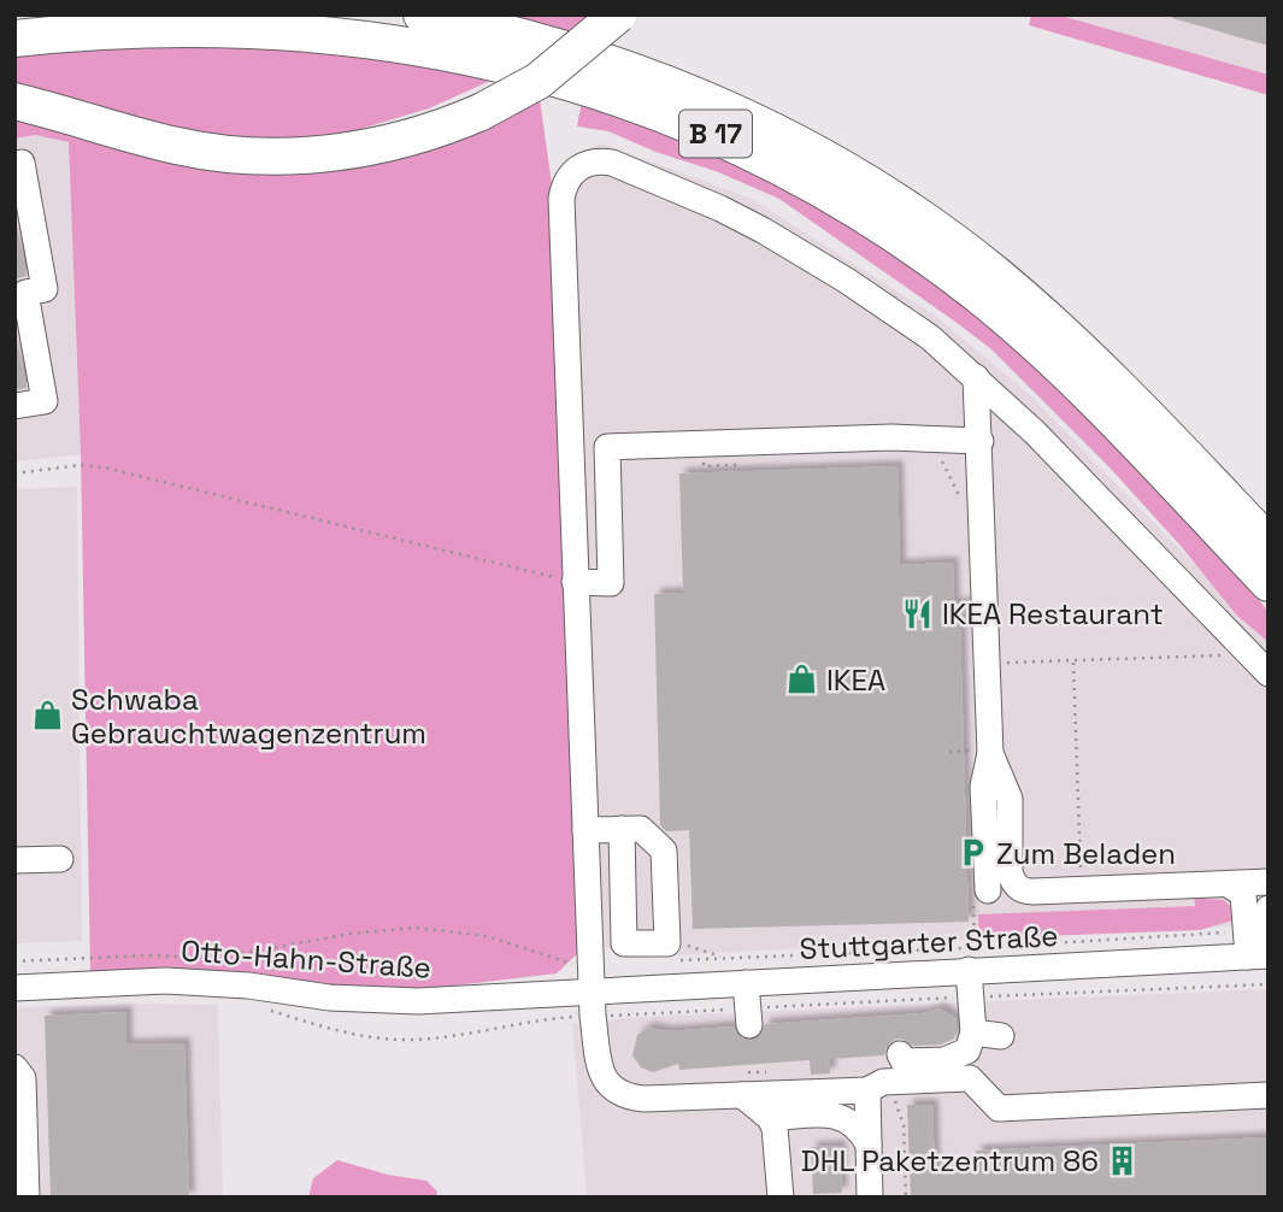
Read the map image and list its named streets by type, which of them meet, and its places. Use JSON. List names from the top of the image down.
{
  "streets": {
    "highway": ["B 17"],
    "street": ["Stuttgarter Straße", "Otto-Hahn-Straße"]
  },
  "crossings": [
    ["Stuttgarter Straße", "Otto-Hahn-Straße"]
  ],
  "places": {
    "restaurant": ["IKEA Restaurant"],
    "shop": ["IKEA", "Schwaba Gebrauchtwagenzentrum"],
    "parking": ["Zum Beladen"],
    "building": ["DHL Paketzentrum 86"]
  }
}
